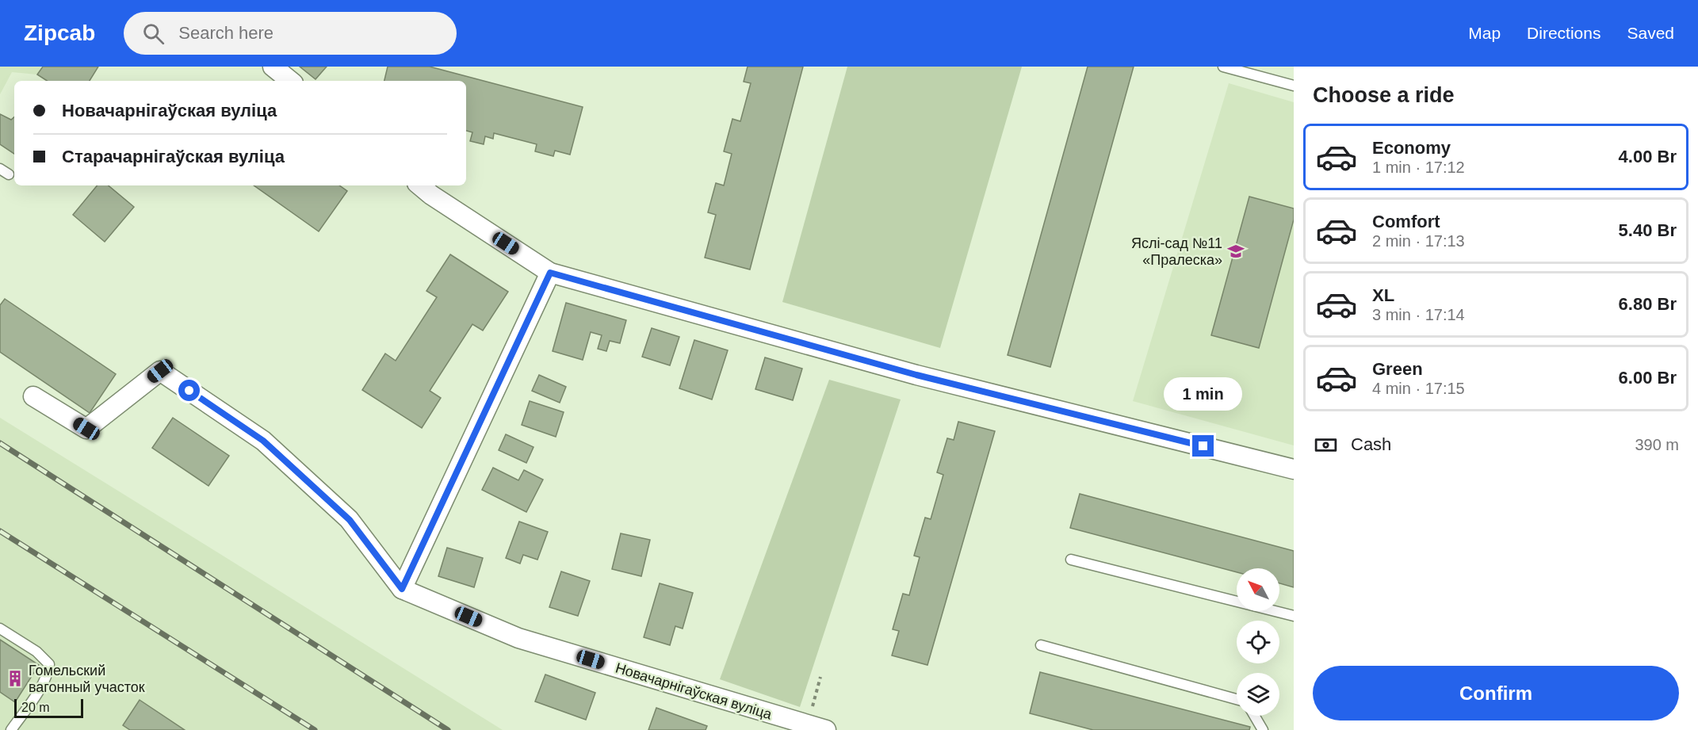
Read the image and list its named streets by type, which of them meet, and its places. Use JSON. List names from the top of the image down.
{
  "streets": {
    "street": ["Новачарнігаўская вуліца"]
  },
  "places": {
    "school or university": ["Яслі-сад №11 «Пралеска»"],
    "building": ["Гомельский вагонный участок"]
  },
  "scale_bar": "20 m",
  "north": "top left",
  "page": {
    "header": "Zipcab",
    "search": "Search here",
    "nav": ["Map", "Directions", "Saved"],
    "heading": "Choose a ride",
    "banner": ["Новачарнігаўская вуліца", "Старачарнігаўская вуліца"],
    "list": [
      {
        "name": "Economy",
        "note": "1 min · 17:12",
        "value": "4.00 Br"
      },
      {
        "name": "Comfort",
        "note": "2 min · 17:13",
        "value": "5.40 Br"
      },
      {
        "name": "XL",
        "note": "3 min · 17:14",
        "value": "6.80 Br"
      },
      {
        "name": "Green",
        "note": "4 min · 17:15",
        "value": "6.00 Br"
      }
    ],
    "bubble": "1 min",
    "pay": ["Cash", "390 m"],
    "buttons": "Confirm",
    "scale": "20 m"
  }
}
